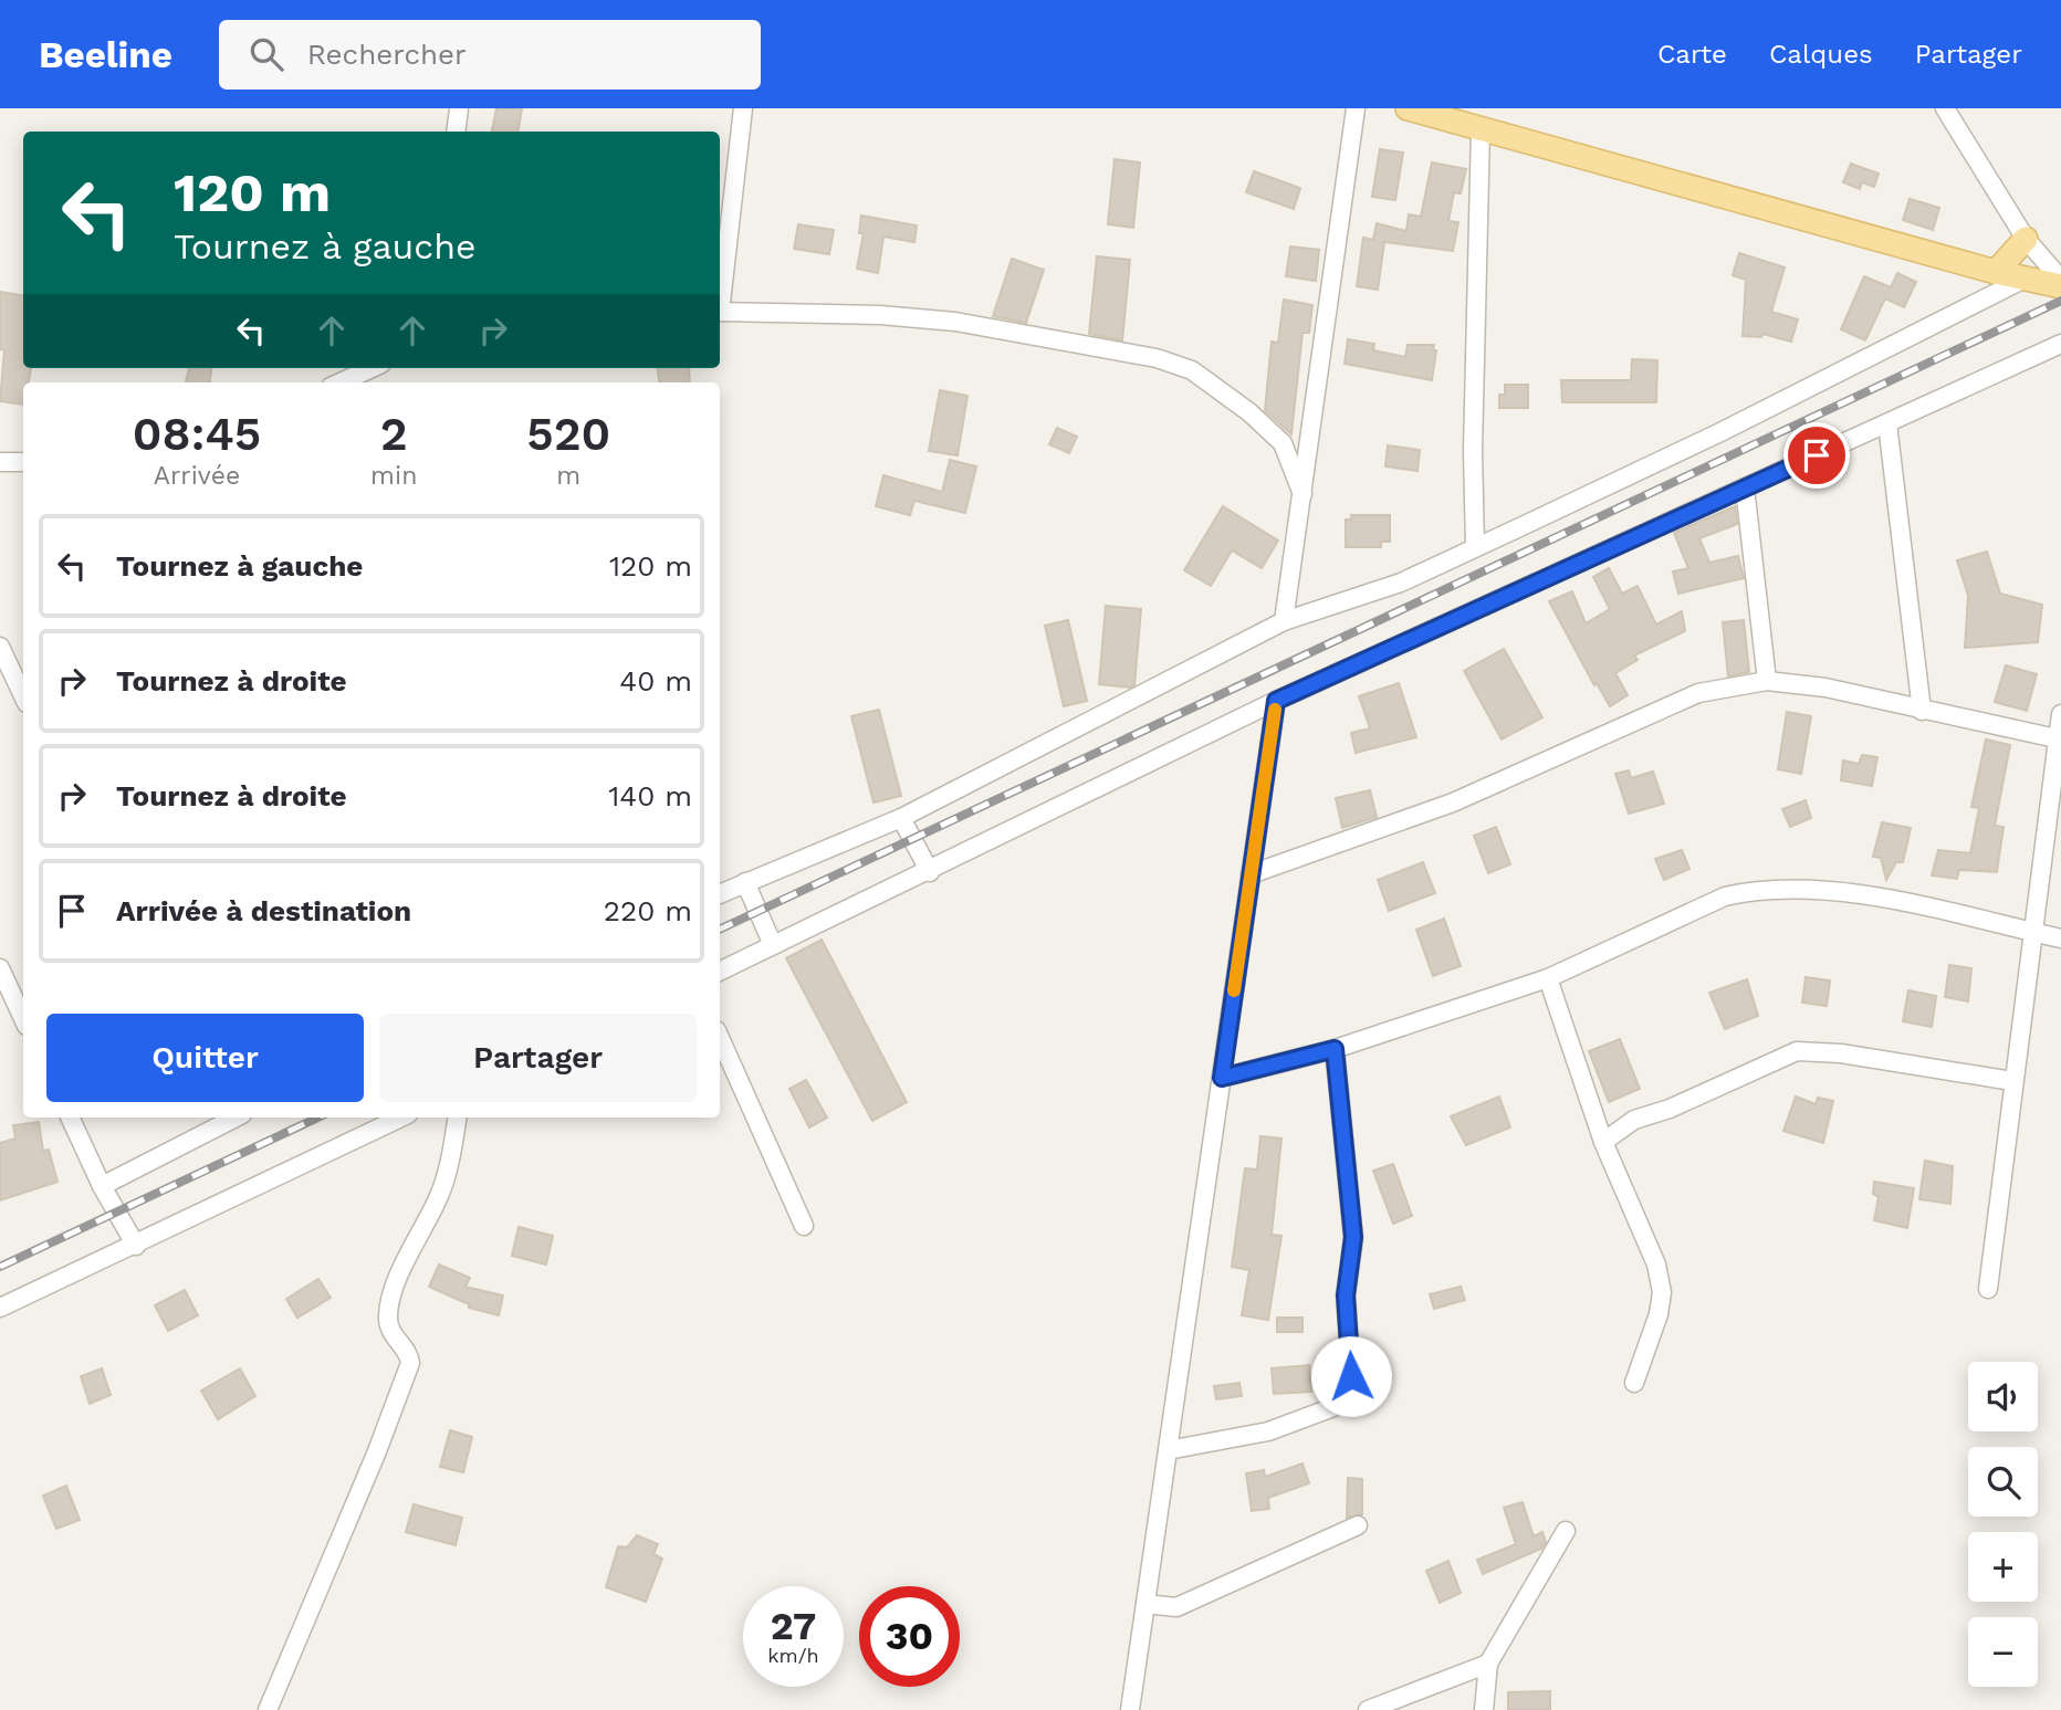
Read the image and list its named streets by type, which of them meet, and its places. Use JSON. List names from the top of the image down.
{
  "page": {
    "header": "Beeline",
    "search": "Rechercher",
    "nav": ["Carte", "Calques", "Partager"],
    "turn": ["120 m", "Tournez à gauche"],
    "eta": [
      "08:45",
      "Arrivée",
      "2",
      "min",
      "520",
      "m"
    ],
    "list": [
      {
        "name": "Tournez à gauche",
        "value": "120 m"
      },
      {
        "name": "Tournez à droite",
        "value": "40 m"
      },
      {
        "name": "Tournez à droite",
        "value": "140 m"
      },
      {
        "name": "Arrivée à destination",
        "value": "220 m"
      }
    ],
    "buttons": ["Quitter", "Partager"],
    "map_buttons": ["+", "−"],
    "speed": "27 km/h",
    "limit": "30"
  }
}
